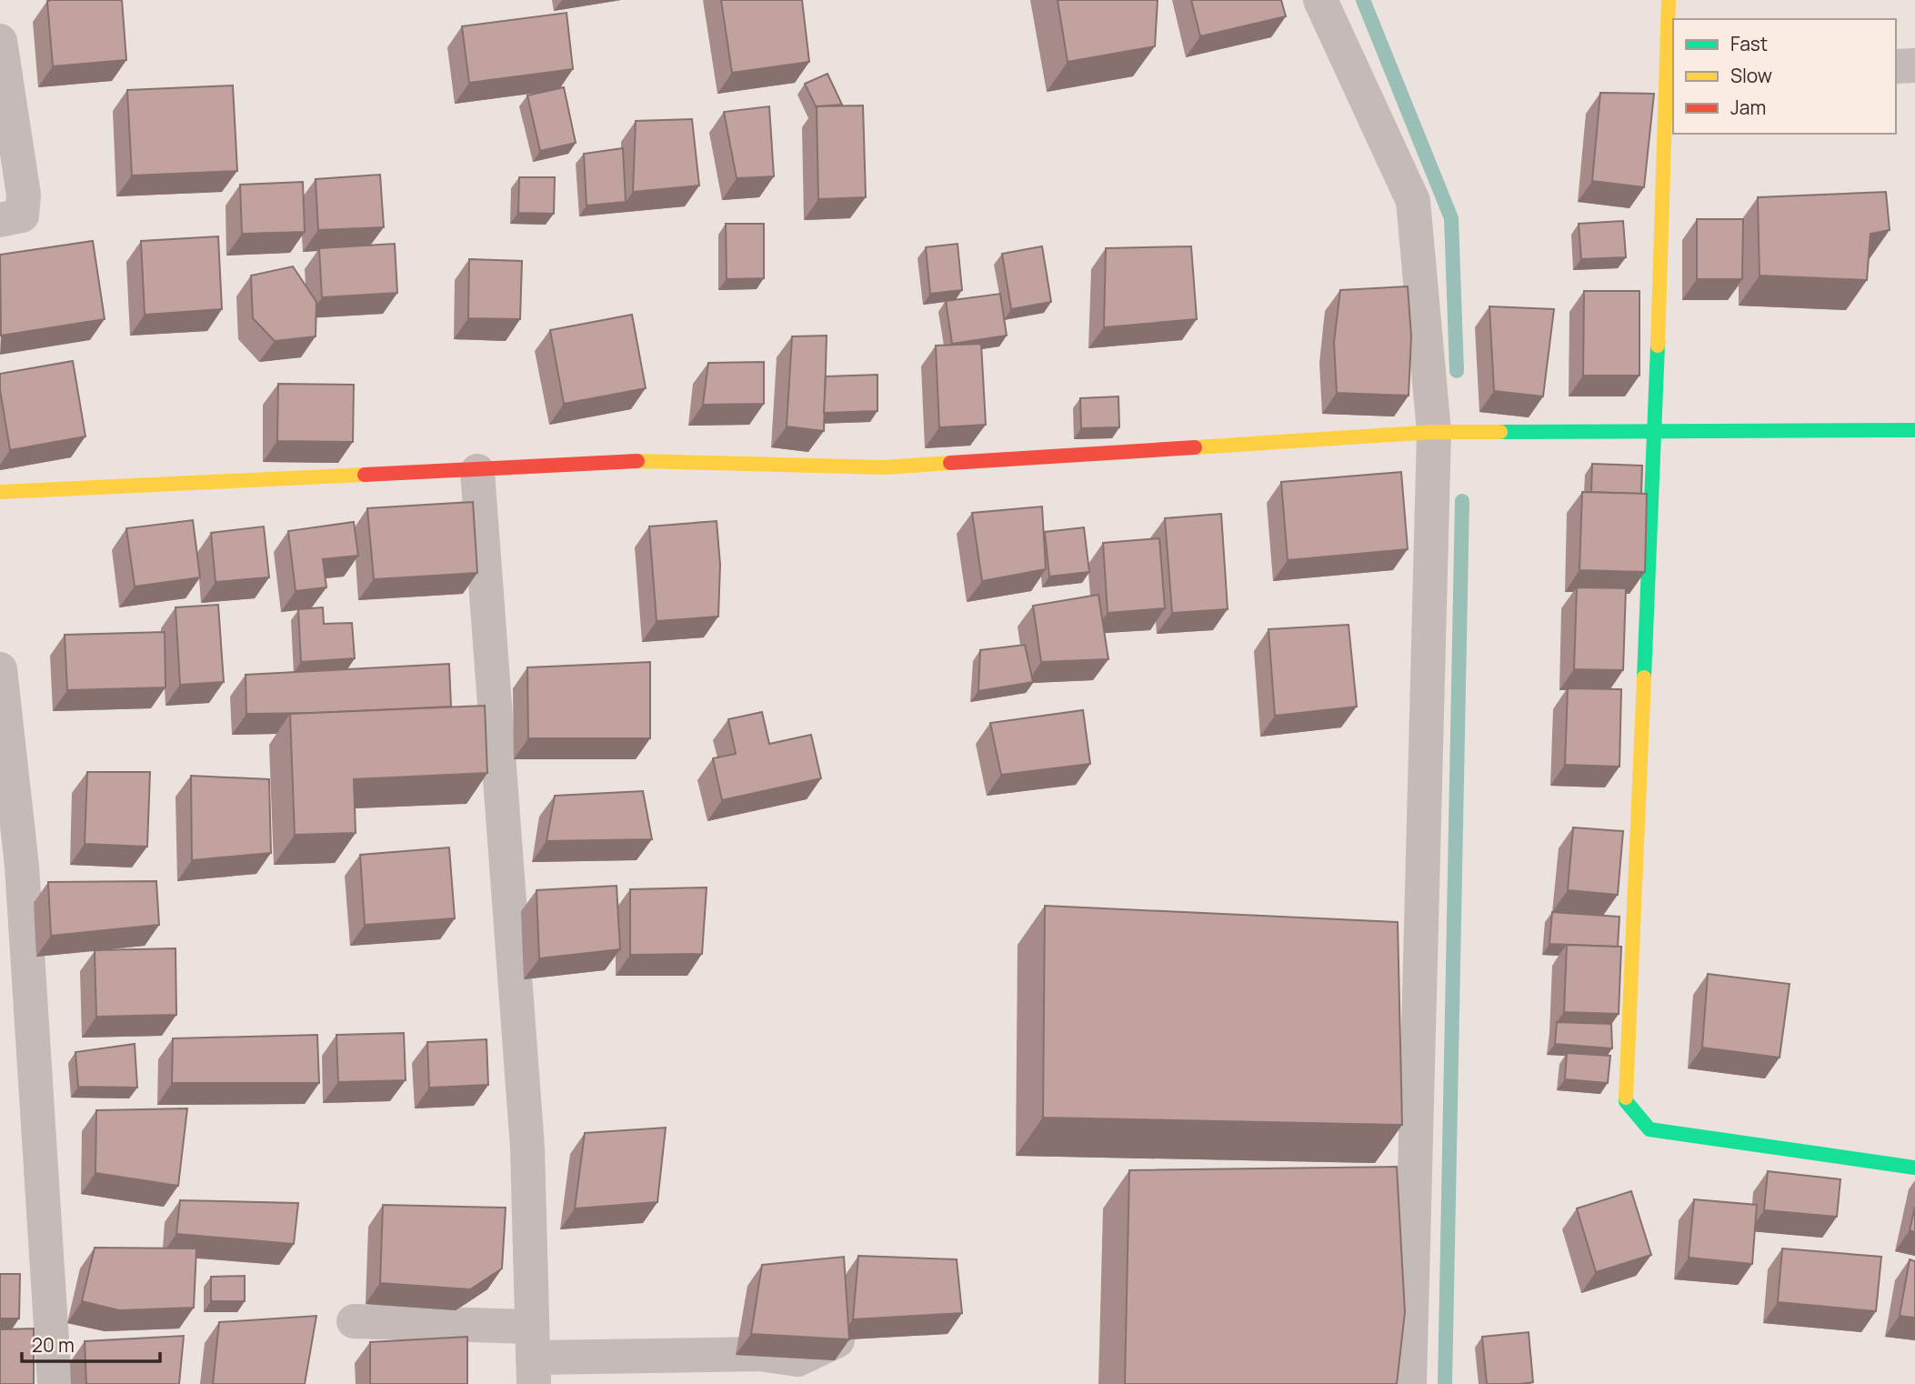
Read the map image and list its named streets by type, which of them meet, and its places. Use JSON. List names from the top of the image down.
{
  "legend": ["Fast", "Slow", "Jam"],
  "scale_bar": "20 m"
}
